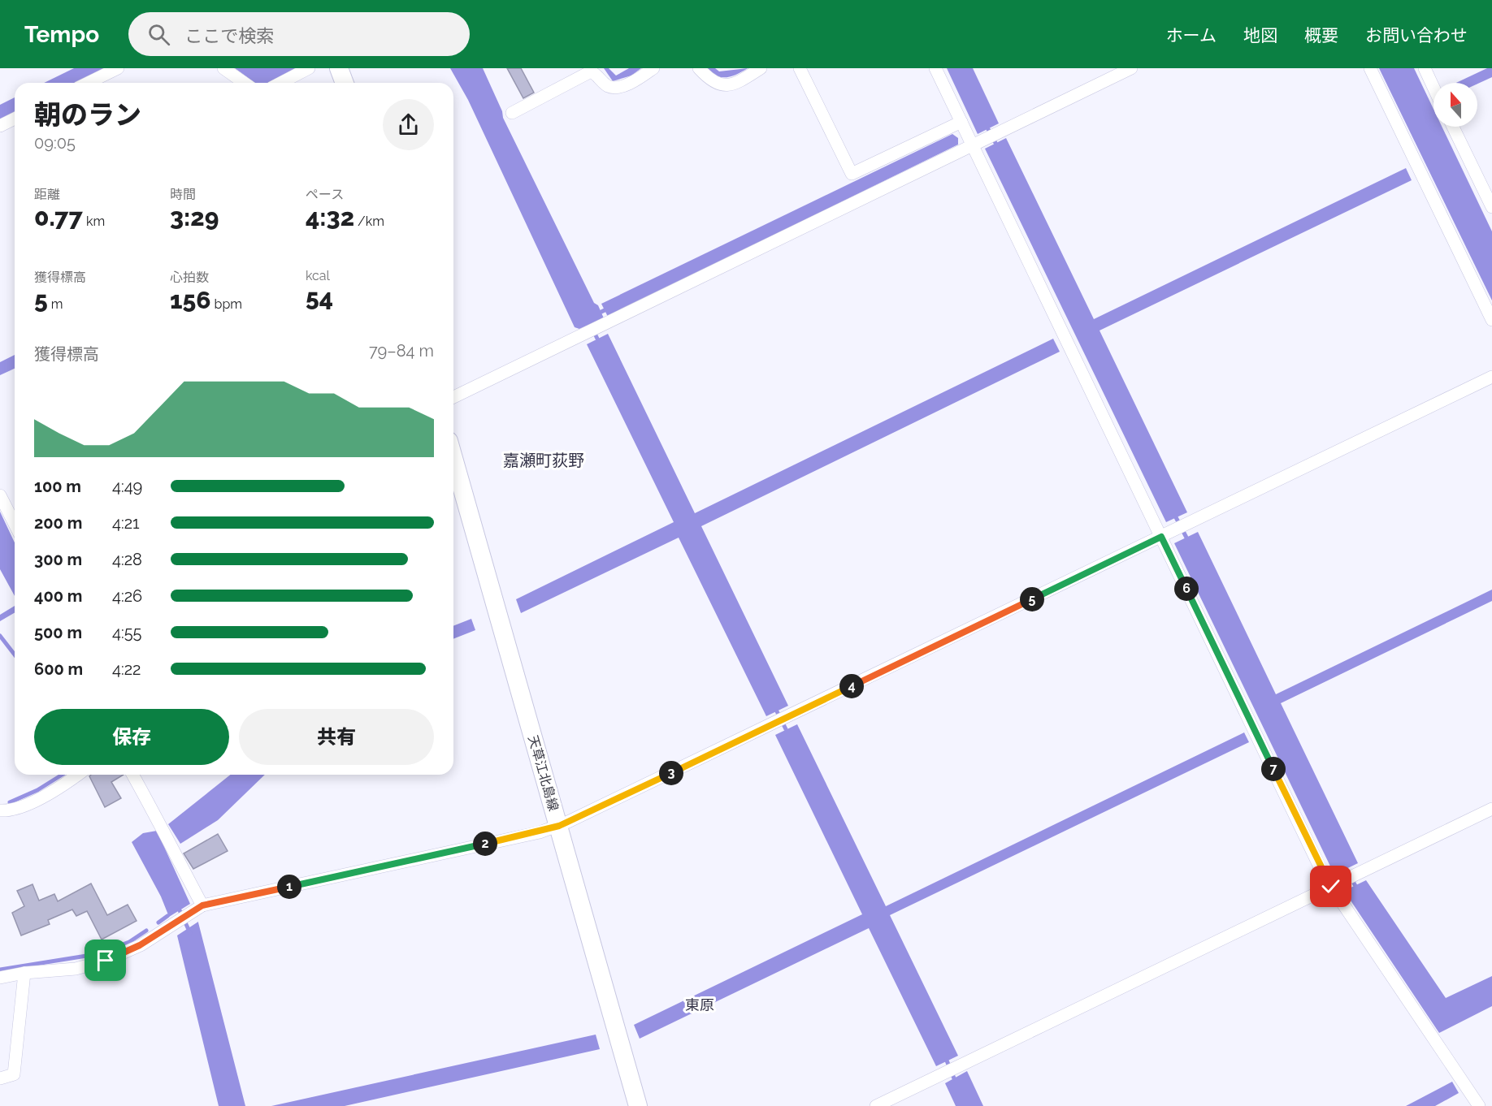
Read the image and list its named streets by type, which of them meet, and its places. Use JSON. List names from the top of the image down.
{
  "streets": {
    "street": ["天草江北島線"]
  },
  "districts": ["嘉瀬町荻野", "東原"],
  "north": "top",
  "page": {
    "header": "Tempo",
    "search": "ここで検索",
    "nav": [
      "ホーム",
      "地図",
      "概要",
      "お問い合わせ"
    ],
    "heading": ["朝のラン", "09:05"],
    "stats": [
      ["距離", "0.77 km"],
      ["時間", "3:29"],
      ["ペース", "4:32 /km"],
      ["獲得標高", "5 m"],
      ["心拍数", "156 bpm"],
      ["kcal", "54"]
    ],
    "chart": ["獲得標高", "79–84 m"],
    "list": [
      {
        "name": "100 m",
        "note": "4:49"
      },
      {
        "name": "200 m",
        "note": "4:21"
      },
      {
        "name": "300 m",
        "note": "4:28"
      },
      {
        "name": "400 m",
        "note": "4:26"
      },
      {
        "name": "500 m",
        "note": "4:55"
      },
      {
        "name": "600 m",
        "note": "4:22"
      }
    ],
    "pins": [
      "6",
      "5",
      "4",
      "7",
      "3",
      "2",
      "1"
    ],
    "buttons": ["保存", "共有"]
  }
}
